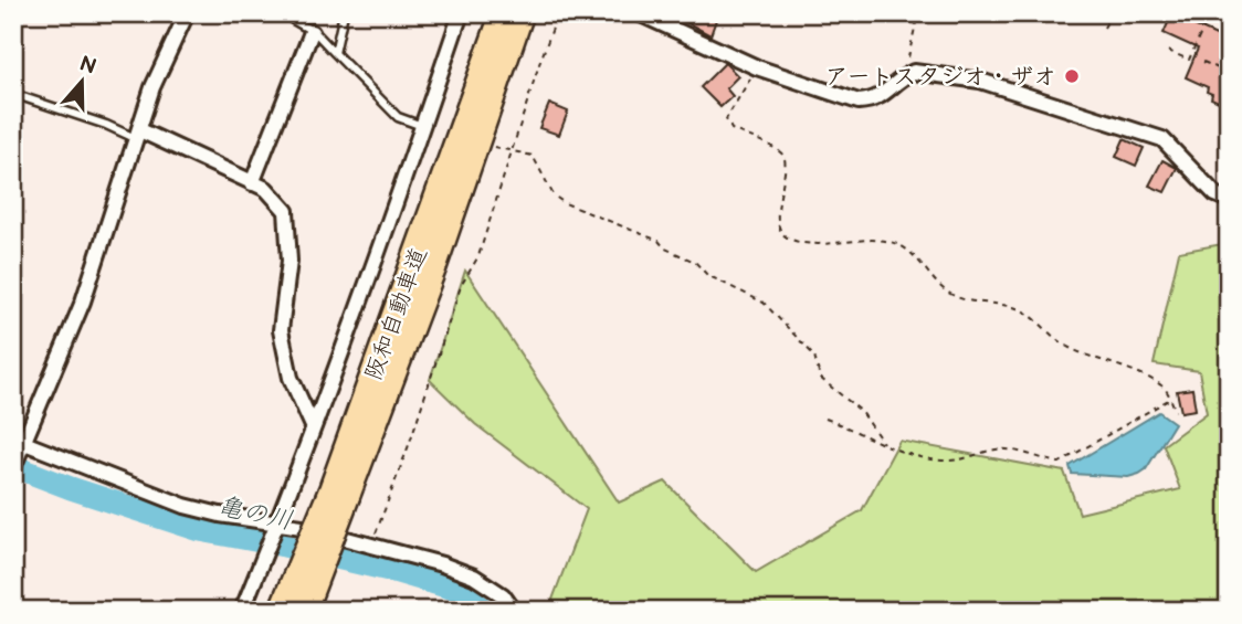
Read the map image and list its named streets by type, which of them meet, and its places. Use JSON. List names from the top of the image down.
{
  "streets": {
    "highway": ["阪和自動車道"]
  },
  "water": ["亀の川"],
  "places": ["アートスタジオ・ザオ"],
  "north": "top"
}
